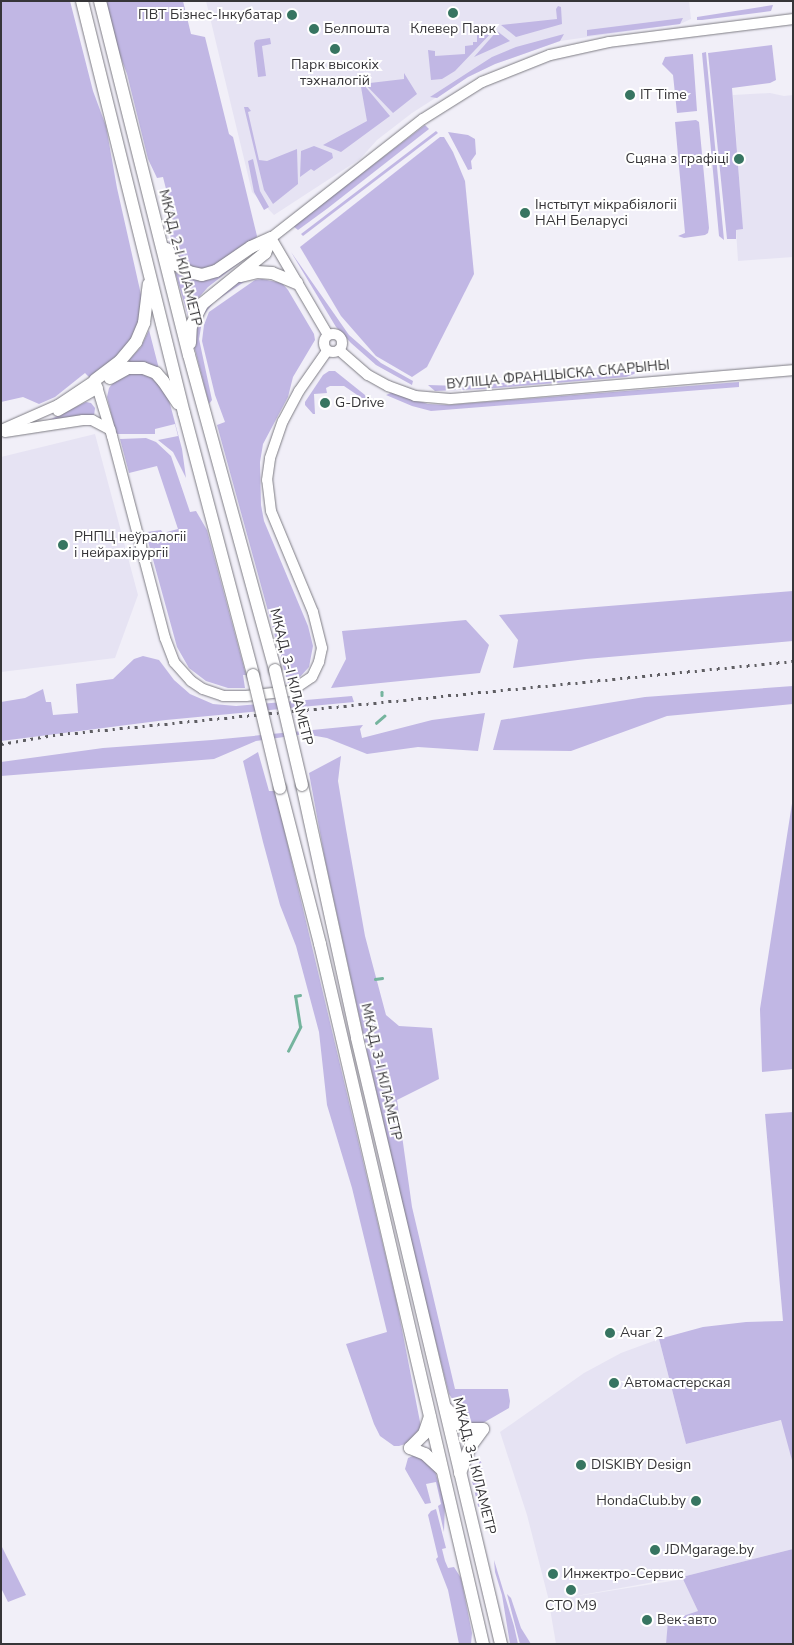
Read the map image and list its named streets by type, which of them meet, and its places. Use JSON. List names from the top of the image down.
{
  "streets": {
    "highway": ["МКАД, 2-І КІЛАМЕТР", "МКАД, 3-І КІЛАМЕТР"],
    "main road": ["ВУЛІЦА ФРАНЦЫСКА СКАРЫНЫ"]
  },
  "crossings": [
    ["МКАД, 2-І КІЛАМЕТР", "МКАД, 3-І КІЛАМЕТР"]
  ],
  "places": [
    "Клевер Парк",
    "ПВТ Бізнес-Інкубатар",
    "Белпошта",
    "Парк высокіх тэхналогій",
    "IT Time",
    "Сцяна з графіці",
    "Інстытут мікрабіялогіі НАН Беларусі",
    "G-Drive",
    "РНПЦ неўралогіі і нейрахірургіі",
    "Ачаг 2",
    "Автомастерская",
    "DISKIBY Design",
    "HondaClub.by",
    "JDMgarage.by",
    "Инжектро-Сервис",
    "СТО М9",
    "Век-авто"
  ]
}
